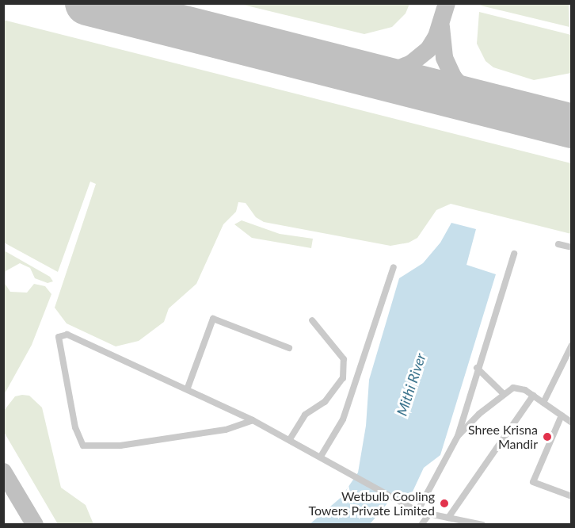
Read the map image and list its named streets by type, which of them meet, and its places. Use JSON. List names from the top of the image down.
{
  "water": ["Mithi River"],
  "places": ["Shree Krisna Mandir", "Wetbulb Cooling Towers Private Limited"]
}
